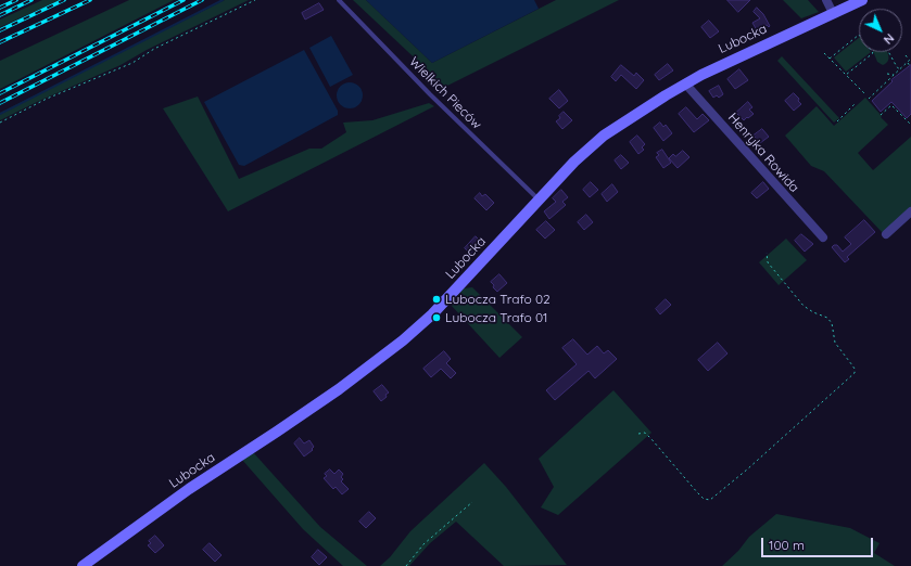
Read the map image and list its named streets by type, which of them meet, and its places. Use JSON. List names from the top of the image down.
{
  "streets": {
    "street": ["Lubocka", "Henryka Rowida"],
    "lane": ["Wielkich Pieców"]
  },
  "crossings": [
    ["Lubocka", "Wielkich Pieców"],
    ["Lubocka", "Henryka Rowida"]
  ],
  "places": ["Lubocza Trafo 02", "Lubocza Trafo 01"],
  "scale_bar": "100 m",
  "north": "bottom right"
}
